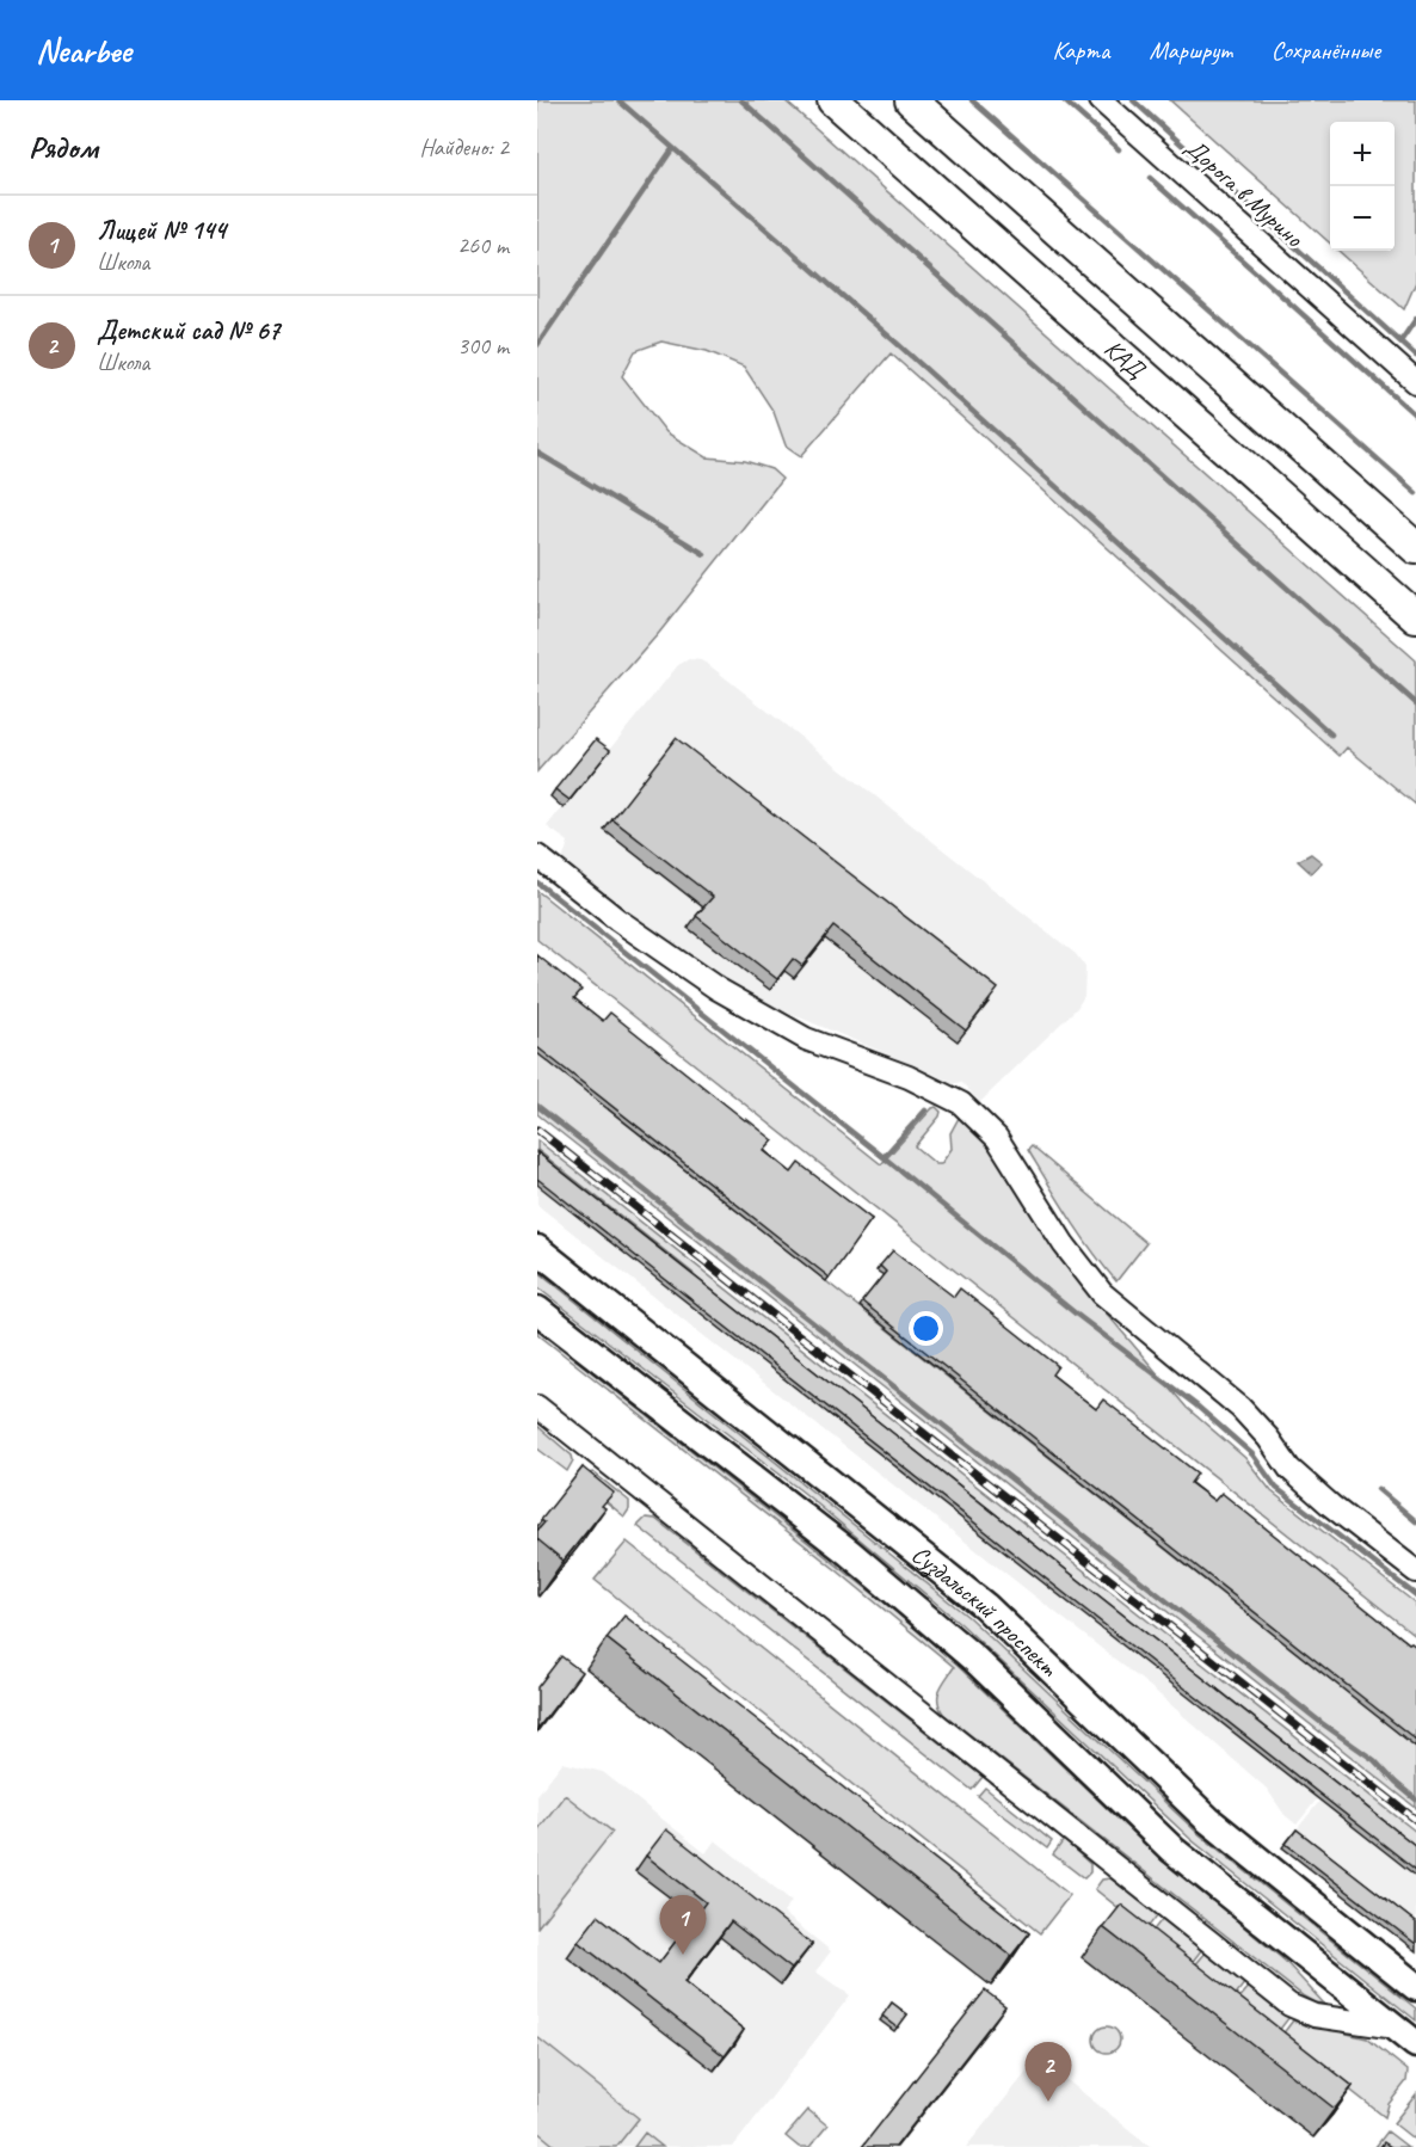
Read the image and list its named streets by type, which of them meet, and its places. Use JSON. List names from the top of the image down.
{
  "streets": {
    "highway": ["КАД"],
    "main road": ["Суздальский проспект"],
    "street": ["Дорога в Мурино"]
  },
  "page": {
    "header": "Nearbee",
    "nav": ["Карта", "Маршрут", "Сохранённые"],
    "heading": ["Рядом", "Найдено: 2"],
    "map_buttons": ["+", "−"],
    "list": [
      {
        "mark": "1",
        "name": "Лицей № 144",
        "note": "Школа",
        "value": "260 m"
      },
      {
        "mark": "2",
        "name": "Детский сад № 67",
        "note": "Школа",
        "value": "300 m"
      }
    ],
    "pins": ["1", "2"]
  }
}
